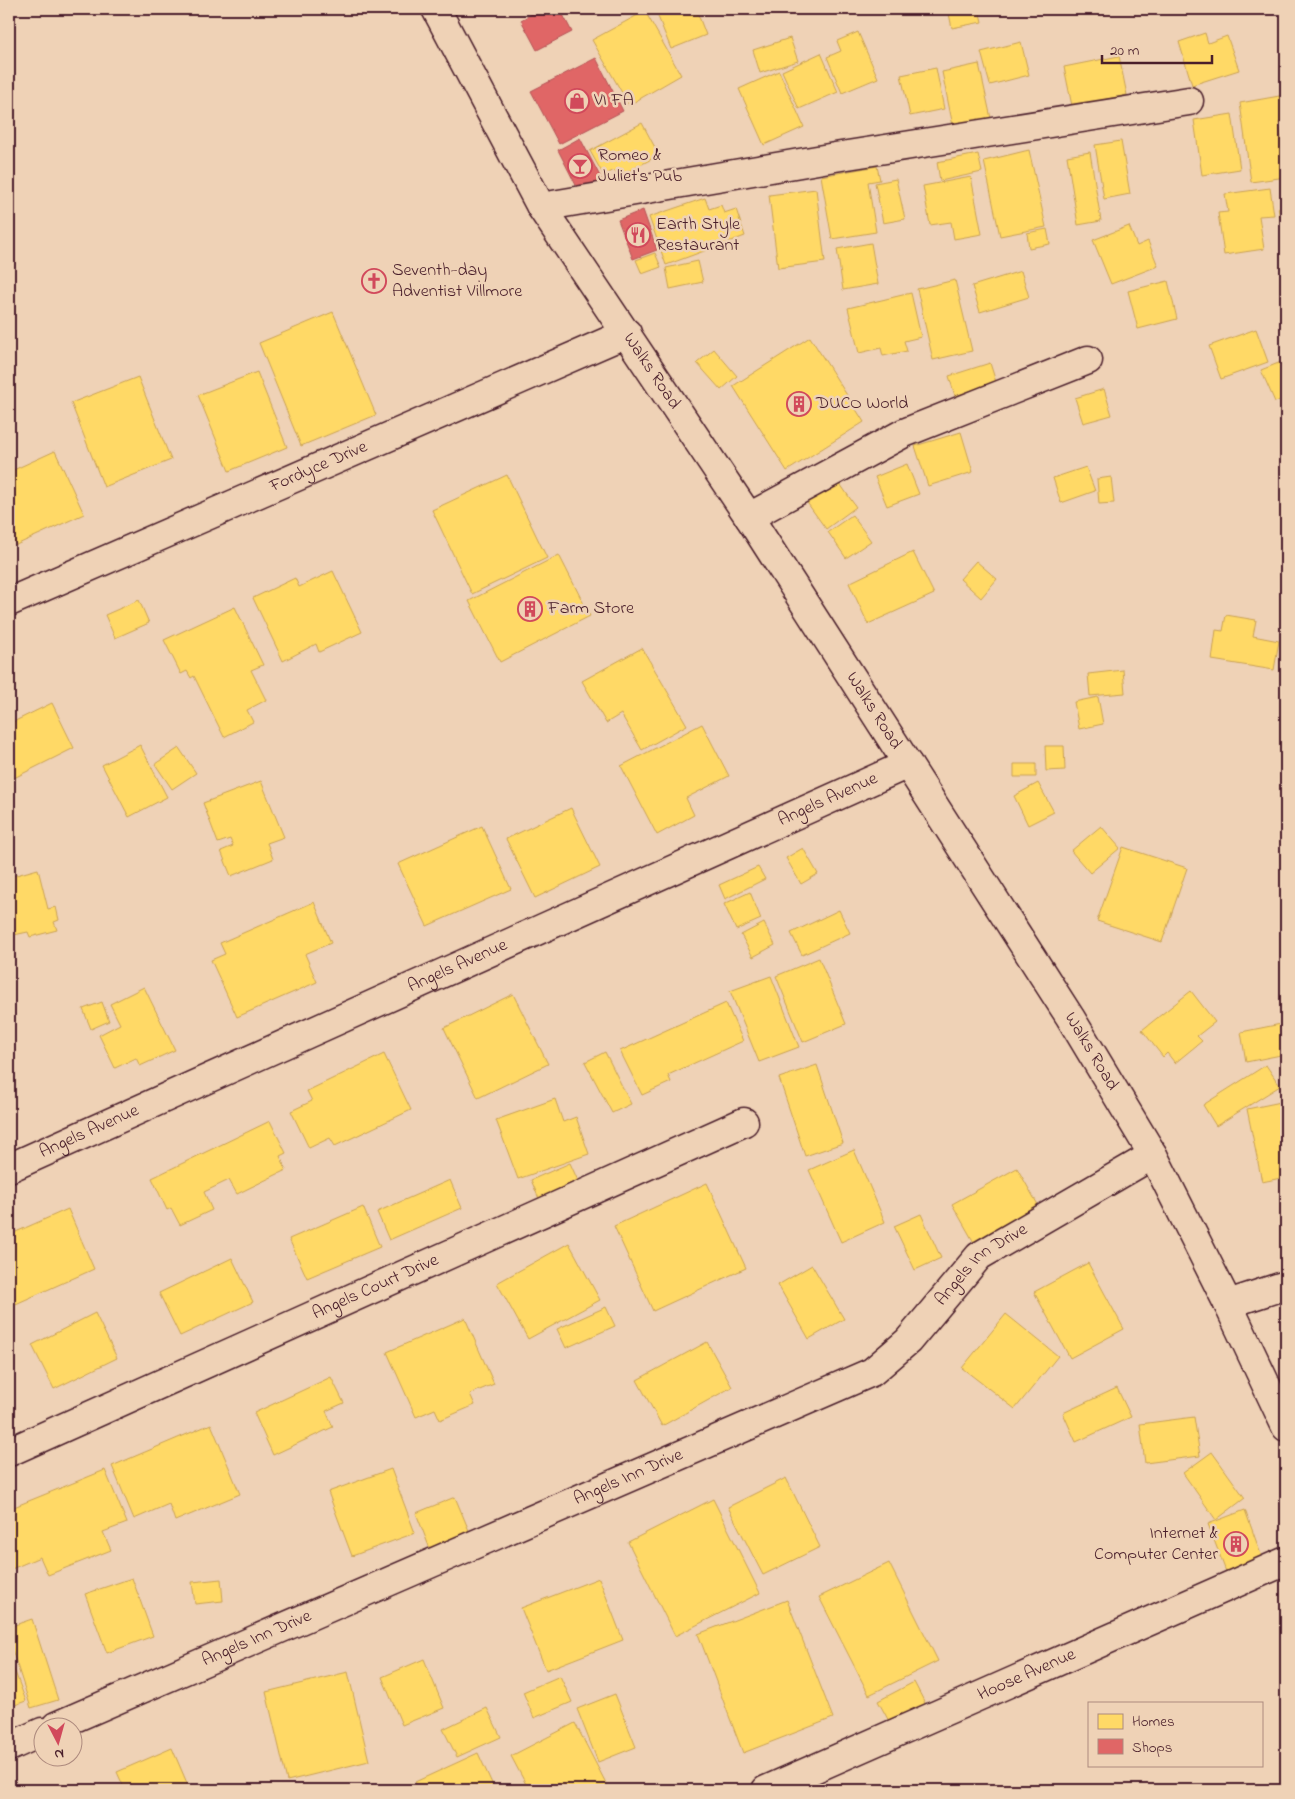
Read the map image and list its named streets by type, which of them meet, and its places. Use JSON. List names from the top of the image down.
{
  "streets": {
    "street": [
      "Walks Road",
      "Fordyce Drive",
      "Angels Avenue",
      "Angels Inn Drive",
      "Angels Court Drive",
      "Hoose Avenue"
    ]
  },
  "crossings": [
    ["Walks Road", "Fordyce Drive"],
    ["Walks Road", "Angels Avenue"],
    ["Walks Road", "Angels Inn Drive"]
  ],
  "places": {
    "shop": ["VI FA"],
    "bar": ["Romeo & Juliet's Pub"],
    "restaurant": ["Earth Style Restaurant"],
    "church": ["Seventh-day Adventist Villmore"],
    "building": ["DUCO World", "Farm Store", "Internet & Computer Center"]
  },
  "legend": ["Homes", "Shops"],
  "scale_bar": "20 m",
  "north": "bottom"
}
